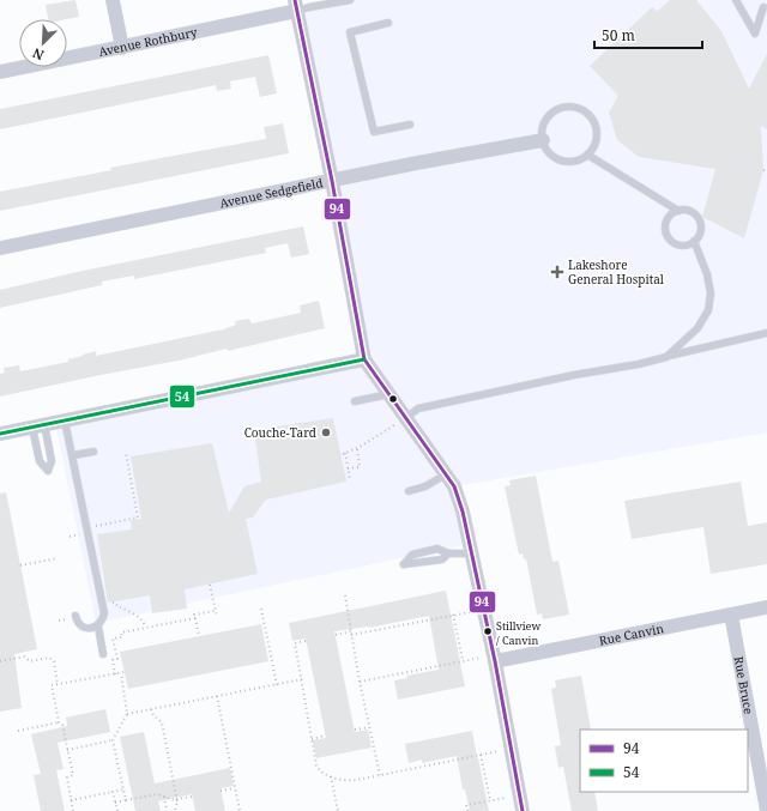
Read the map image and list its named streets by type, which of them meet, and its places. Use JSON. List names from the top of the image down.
{
  "streets": {
    "street": [
      "Avenue Rothbury",
      "Avenue Sedgefield",
      "Rue Canvin",
      "Rue Bruce"
    ]
  },
  "crossings": [
    ["Rue Canvin", "Rue Bruce"]
  ],
  "places": {
    "health": ["Lakeshore General Hospital"],
    "other": ["Couche-Tard", "Stillview / Canvin"]
  },
  "lines": ["transit line 94", "transit line 54"],
  "legend": ["94", "54"],
  "scale_bar": "50 m",
  "north": "bottom left"
}
